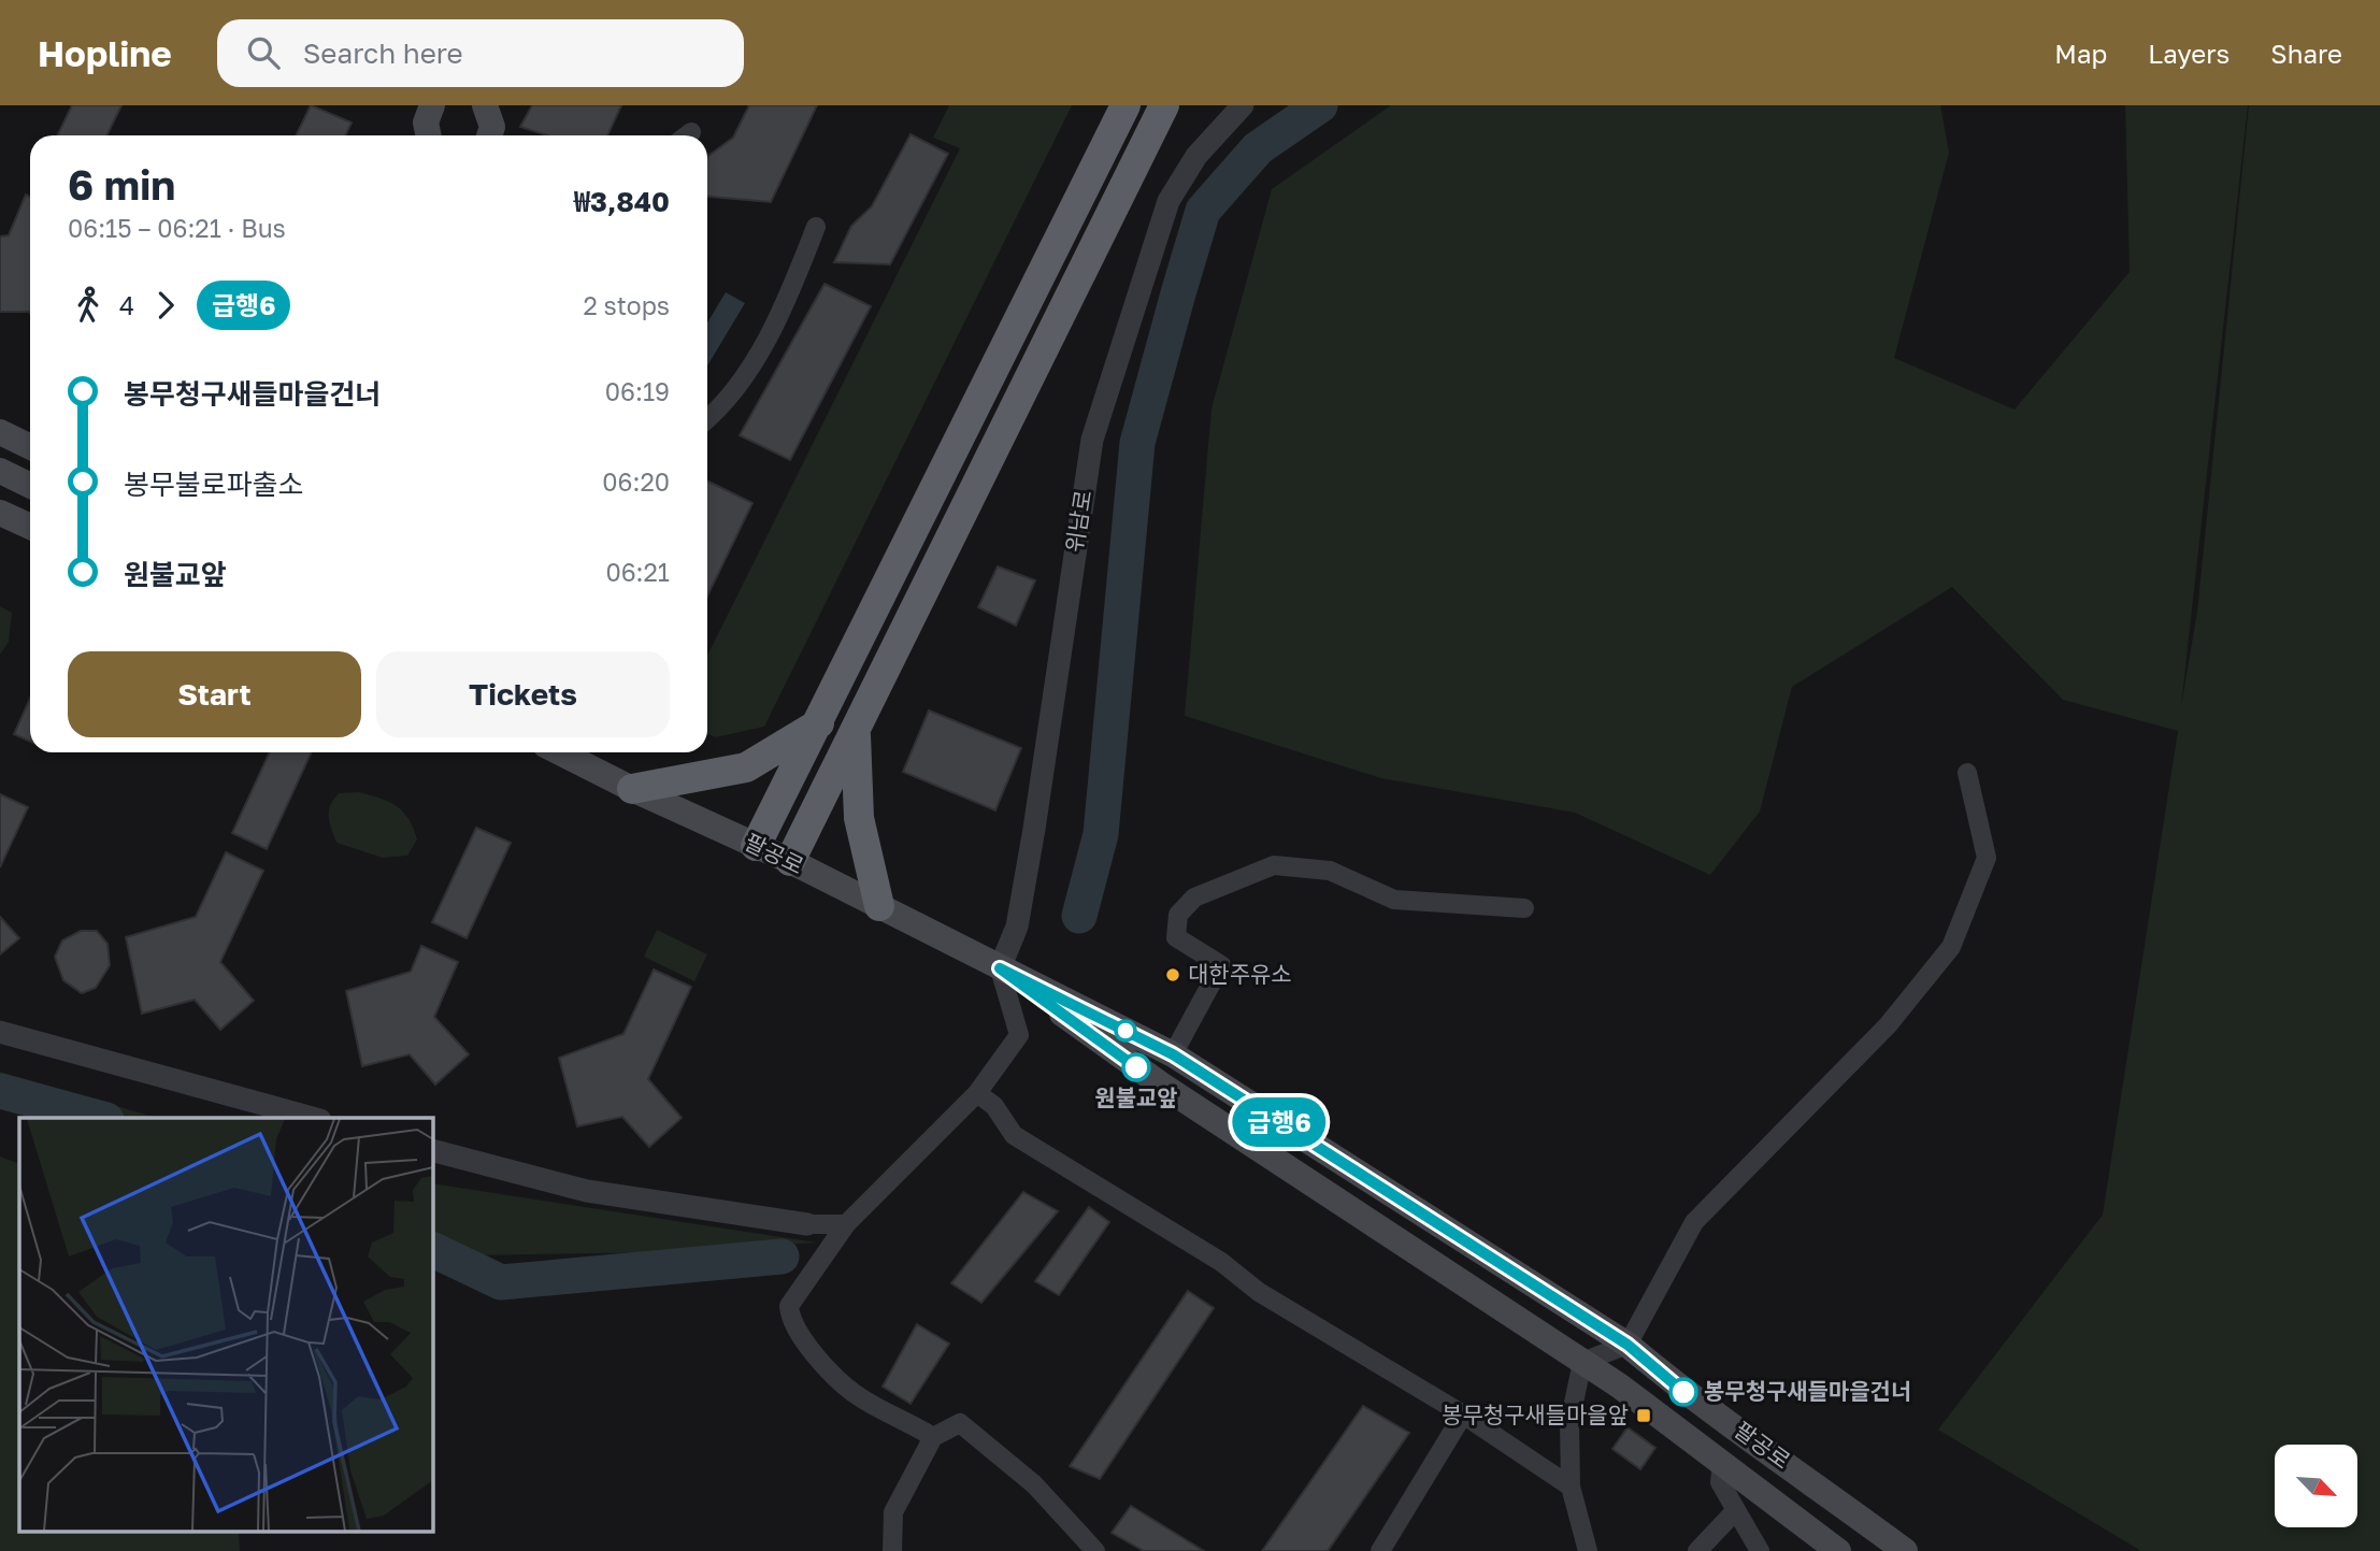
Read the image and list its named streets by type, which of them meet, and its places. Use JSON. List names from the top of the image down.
{
  "streets": {
    "main road": ["팔공로"],
    "street": ["위남로"]
  },
  "crossings": [
    ["위남로", "팔공로"]
  ],
  "places": {
    "other": ["대한주유소", "원불교앞", "봉무청구새들마을건너"],
    "transit": ["봉무청구새들마을앞"]
  },
  "lines": ["bus line 급행6"],
  "north": "bottom right",
  "page": {
    "header": "Hopline",
    "search": "Search here",
    "nav": ["Map", "Layers", "Share"],
    "on_map": "급행6",
    "heading": ["6 min", "06:15 – 06:21 · Bus", "₩3,840"],
    "legs": ["4", "급행6", "2 stops"],
    "list": [
      {
        "name": "봉무청구새들마을건너",
        "value": "06:19"
      },
      {
        "name": "봉무불로파출소",
        "value": "06:20"
      },
      {
        "name": "원불교앞",
        "value": "06:21"
      }
    ],
    "buttons": ["Start", "Tickets"]
  }
}
